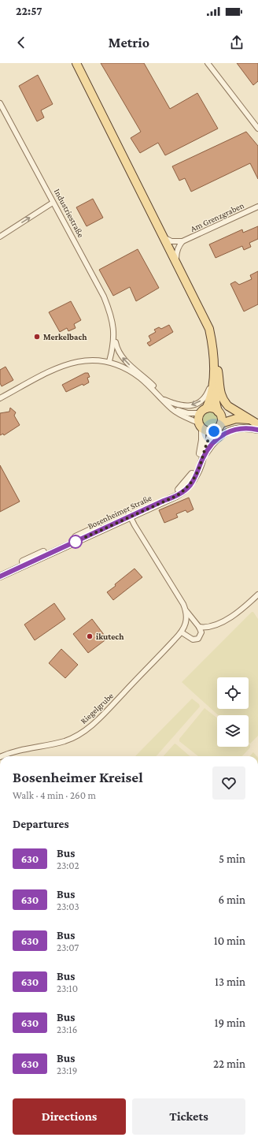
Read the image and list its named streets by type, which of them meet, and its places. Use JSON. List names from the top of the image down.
{
  "streets": {
    "street": [
      "Industriestraße",
      "Am Grenzgraben",
      "Bosenheimer Straße",
      "Riegelgrube"
    ]
  },
  "places": ["Merkelbach", "ikutech"],
  "lines": ["bus line 630"],
  "page": {
    "status": "22:57",
    "header": "Metrio",
    "heading": [
      ["Bosenheimer Kreisel", "Walk · 4 min · 260 m"],
      "Departures"
    ],
    "list": [
      {
        "mark": "630",
        "name": "Bus",
        "note": "23:02",
        "value": "5 min"
      },
      {
        "mark": "630",
        "name": "Bus",
        "note": "23:03",
        "value": "6 min"
      },
      {
        "mark": "630",
        "name": "Bus",
        "note": "23:07",
        "value": "10 min"
      },
      {
        "mark": "630",
        "name": "Bus",
        "note": "23:10",
        "value": "13 min"
      },
      {
        "mark": "630",
        "name": "Bus",
        "note": "23:16",
        "value": "19 min"
      },
      {
        "mark": "630",
        "name": "Bus",
        "note": "23:19",
        "value": "22 min"
      }
    ],
    "buttons": ["Directions", "Tickets"]
  }
}
